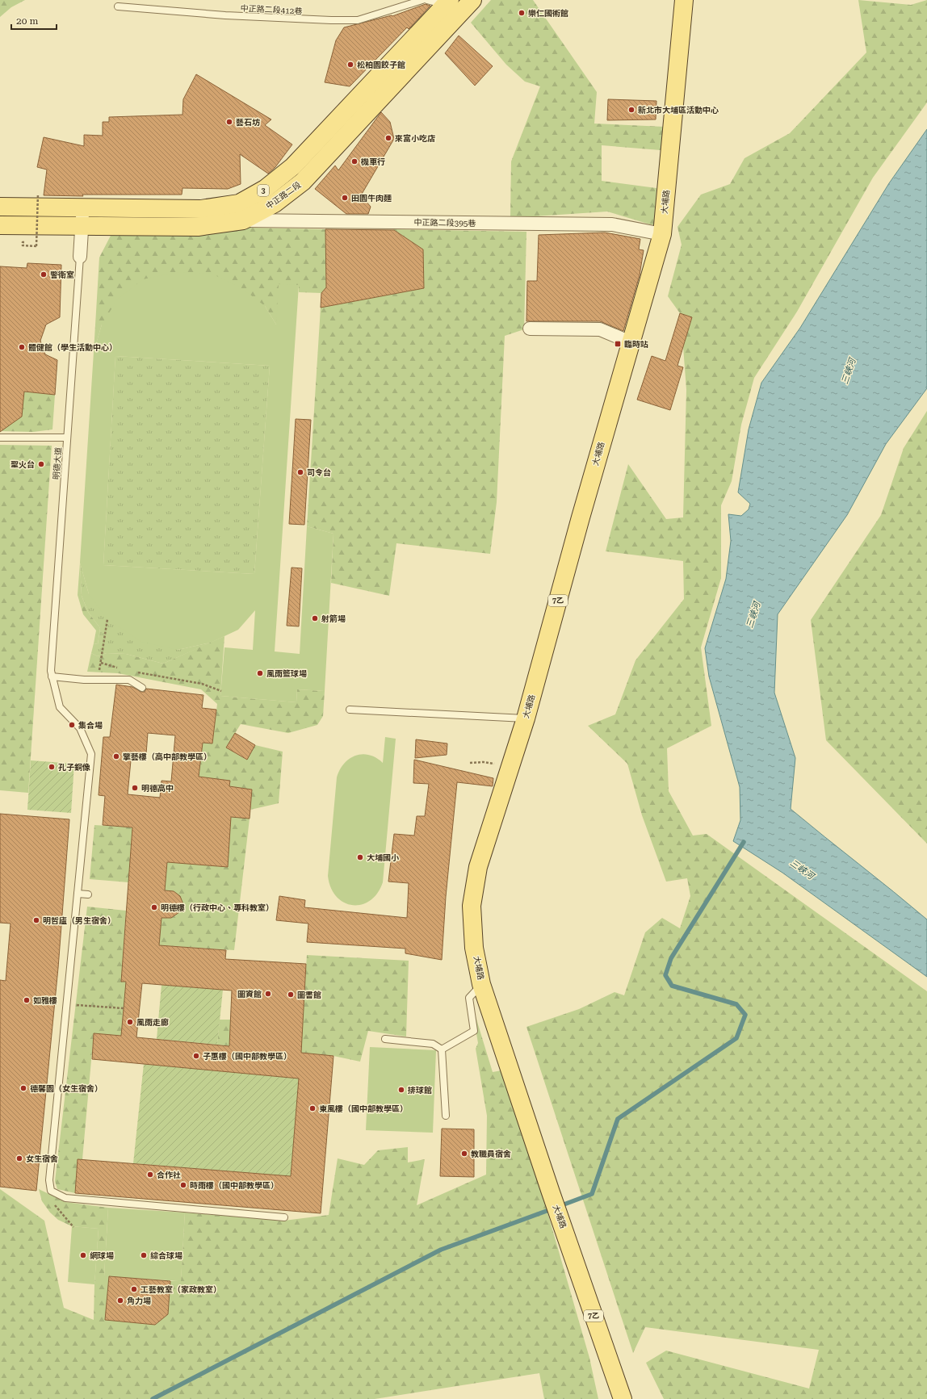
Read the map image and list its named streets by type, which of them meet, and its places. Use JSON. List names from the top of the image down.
{
  "streets": {
    "main road": [
      "3",
      "中正路二段",
      "大埔路",
      "7乙"
    ],
    "street": ["中正路二段395巷"],
    "lane": ["中正路二段412巷", "明德大道"]
  },
  "crossings": [
    ["中正路二段", "中正路二段395巷"],
    ["大埔路", "中正路二段395巷"]
  ],
  "water": ["三峽河"],
  "places": {
    "other": [
      "樂仁國術館",
      "松柏園餃子館",
      "新北市大埔區活動中心",
      "藝石坊",
      "來富小吃店",
      "機車行",
      "田園牛肉麵",
      "警衛室",
      "體健館（學生活動中心）",
      "聖火台",
      "司令台",
      "射箭場",
      "風雨籃球場",
      "集合場",
      "擎藝樓（高中部教學區）",
      "孔子銅像",
      "明德高中",
      "大埔國小",
      "明德樓（行政中心、專科教室）",
      "明哲廬（男生宿舍）",
      "圖資館",
      "圖書館",
      "如雅樓",
      "風雨走廊",
      "子惠樓（國中部教學區）",
      "德馨園（女生宿舍）",
      "排球館",
      "東風樓（國中部教學區）",
      "教職員宿舍",
      "女生宿舍",
      "合作社",
      "時雨樓（國中部教學區）",
      "網球場",
      "綜合球場",
      "工藝教室（家政教室）",
      "角力場"
    ],
    "transit": ["臨時站"]
  },
  "scale_bar": "20 m"
}
